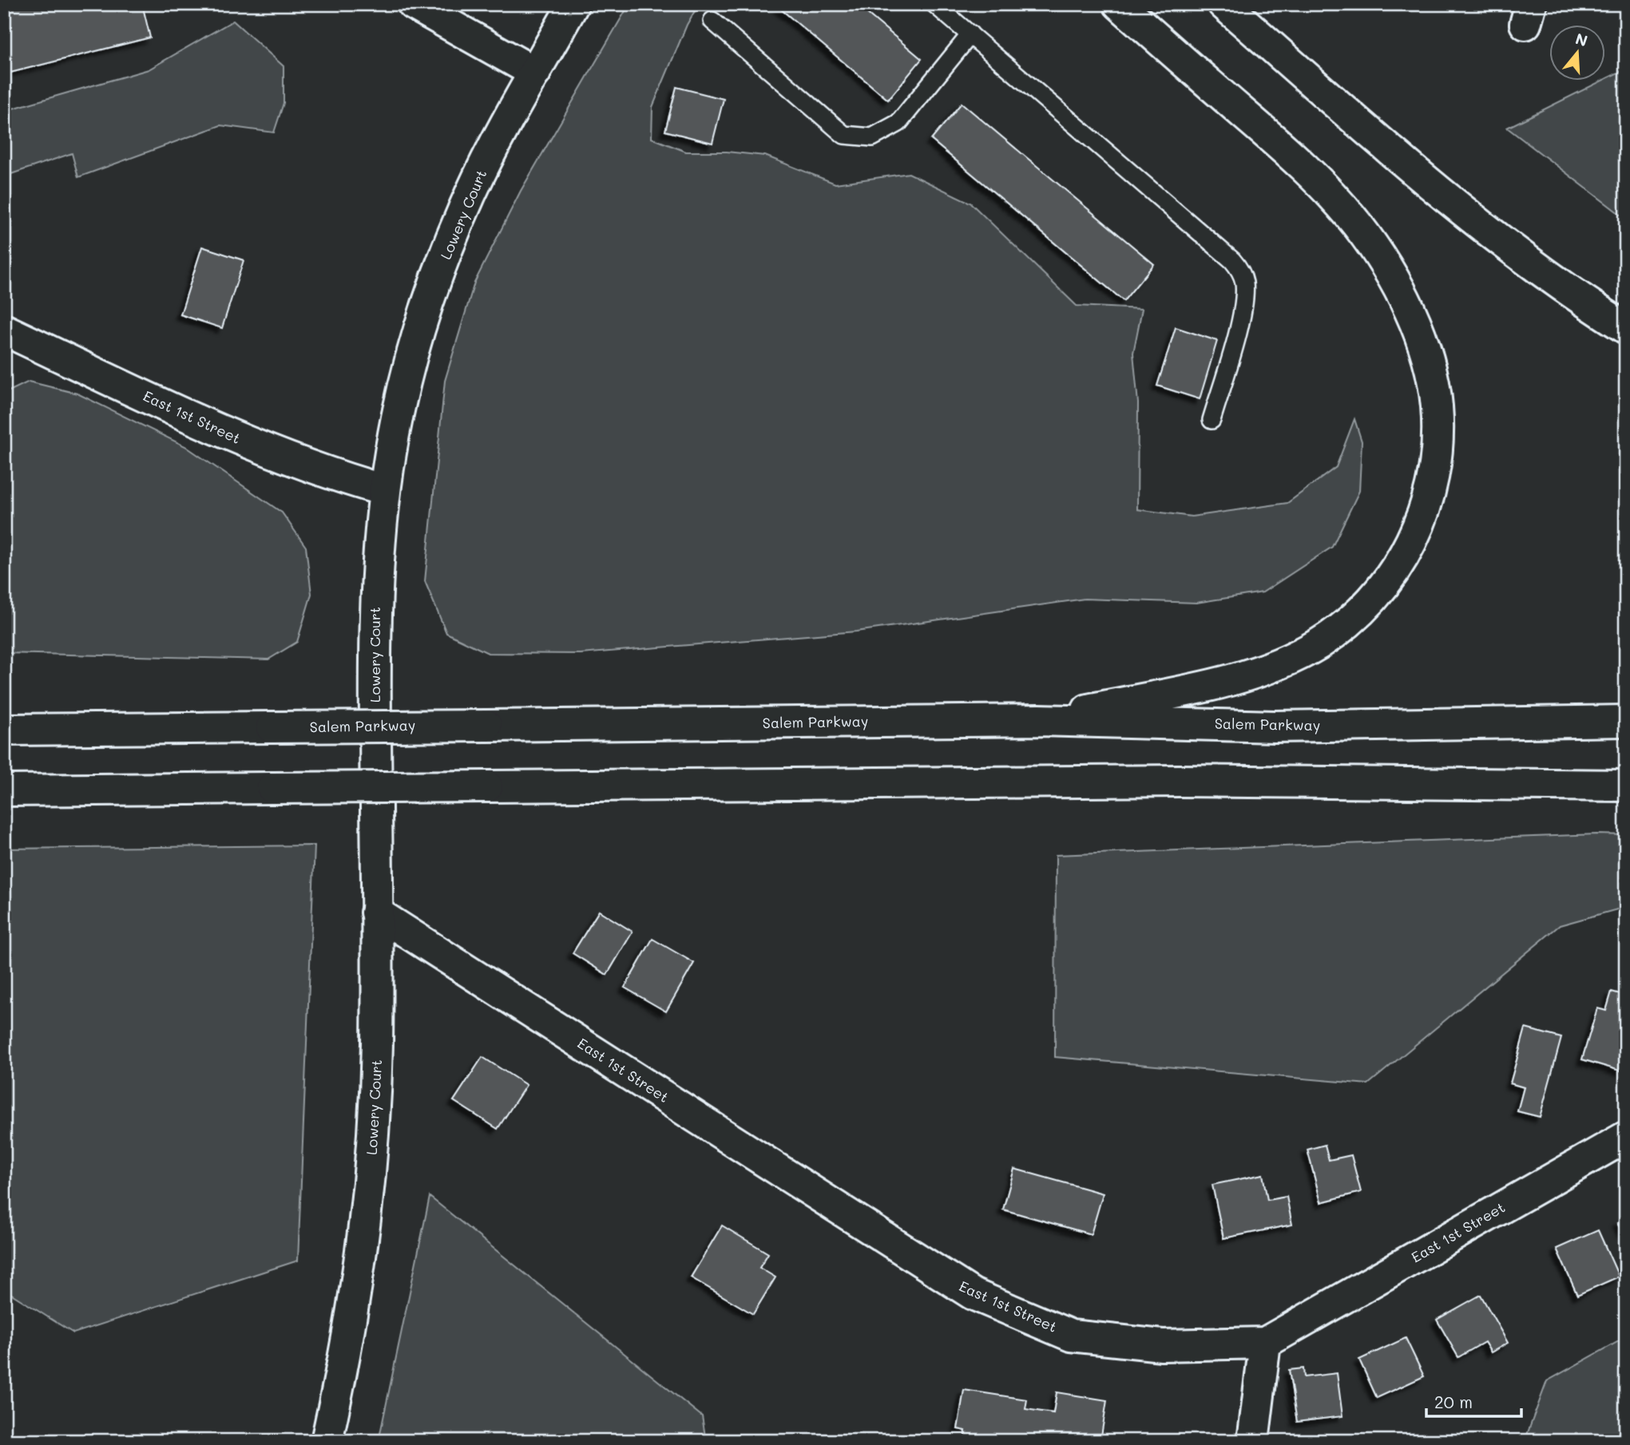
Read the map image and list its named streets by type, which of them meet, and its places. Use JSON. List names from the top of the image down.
{
  "streets": {
    "main road": ["Lowery Court", "East 1st Street", "Salem Parkway"]
  },
  "crossings": [
    ["Lowery Court", "East 1st Street"]
  ],
  "scale_bar": "20 m",
  "north": "top"
}
